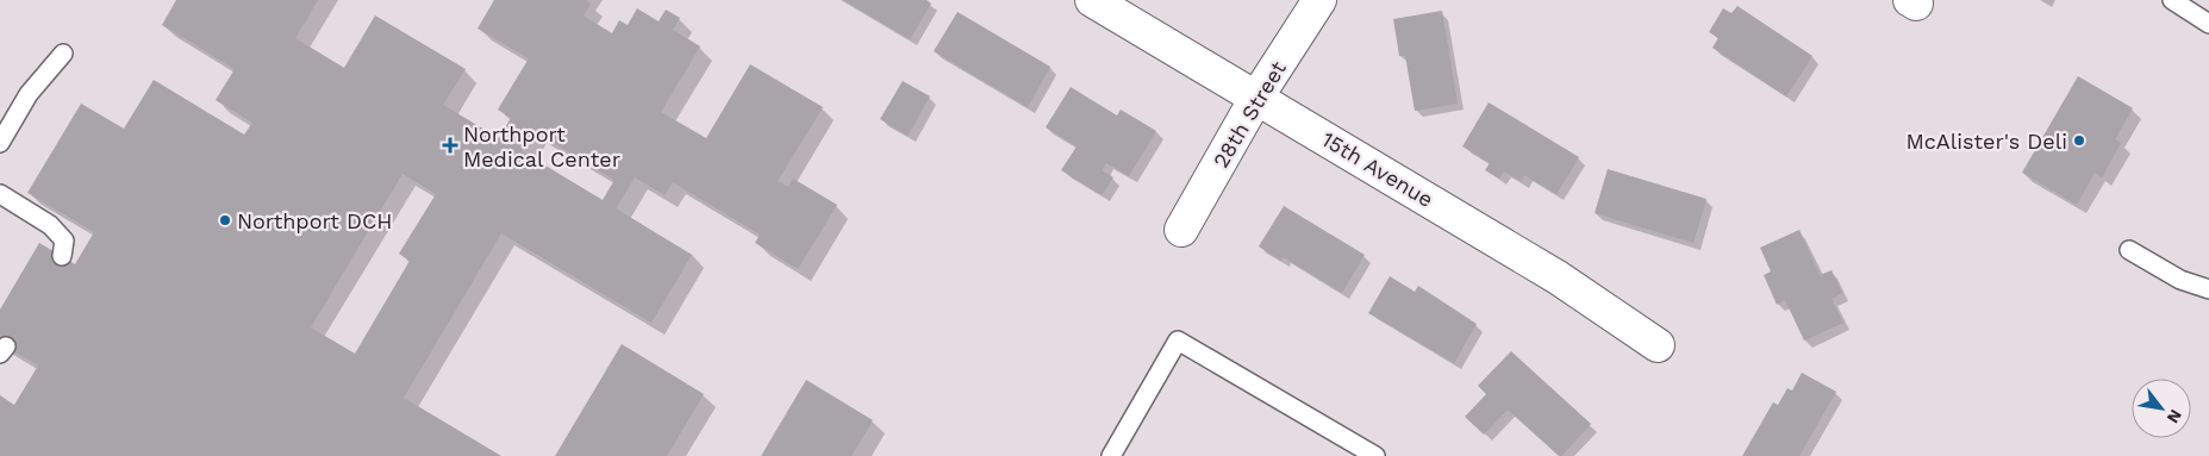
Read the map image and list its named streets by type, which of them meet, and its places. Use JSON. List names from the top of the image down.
{
  "streets": {
    "street": ["28th Street", "15th Avenue"]
  },
  "crossings": [
    ["28th Street", "15th Avenue"]
  ],
  "places": {
    "other": ["McAlister's Deli", "Northport DCH"],
    "health": ["Northport Medical Center"]
  },
  "north": "bottom right"
}
